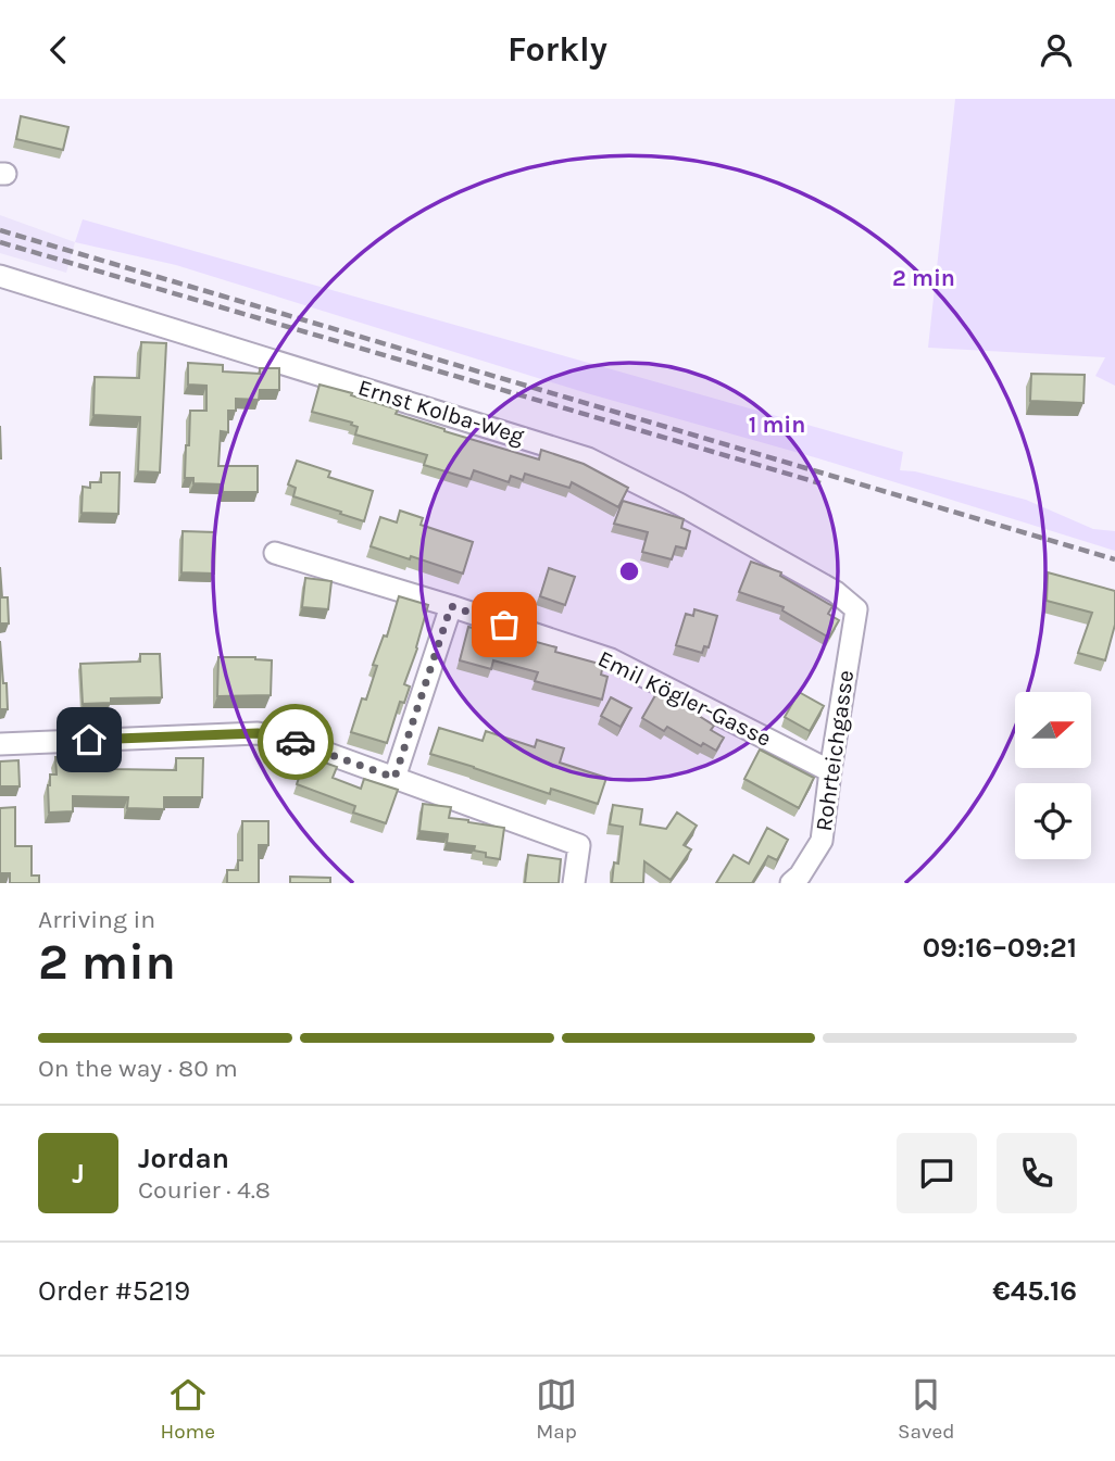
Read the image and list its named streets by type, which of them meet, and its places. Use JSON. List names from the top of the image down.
{
  "streets": {
    "street": ["Ernst Kolba-Weg", "Emil Kögler-Gasse", "Rohrteichgasse"]
  },
  "crossings": [
    ["Ernst Kolba-Weg", "Rohrteichgasse"],
    ["Emil Kögler-Gasse", "Rohrteichgasse"]
  ],
  "north": "right",
  "page": {
    "header": "Forkly",
    "heading": ["2 min", "Arriving in", "09:16–09:21"],
    "panel": [
      "Jordan",
      "Courier · 4.8",
      "Order #5219",
      "€45.16"
    ],
    "bar": "On the way · 80 m",
    "round": "J",
    "tabs": ["Home", "Map", "Saved"]
  },
  "rings": ["2 min", "1 min"]
}
